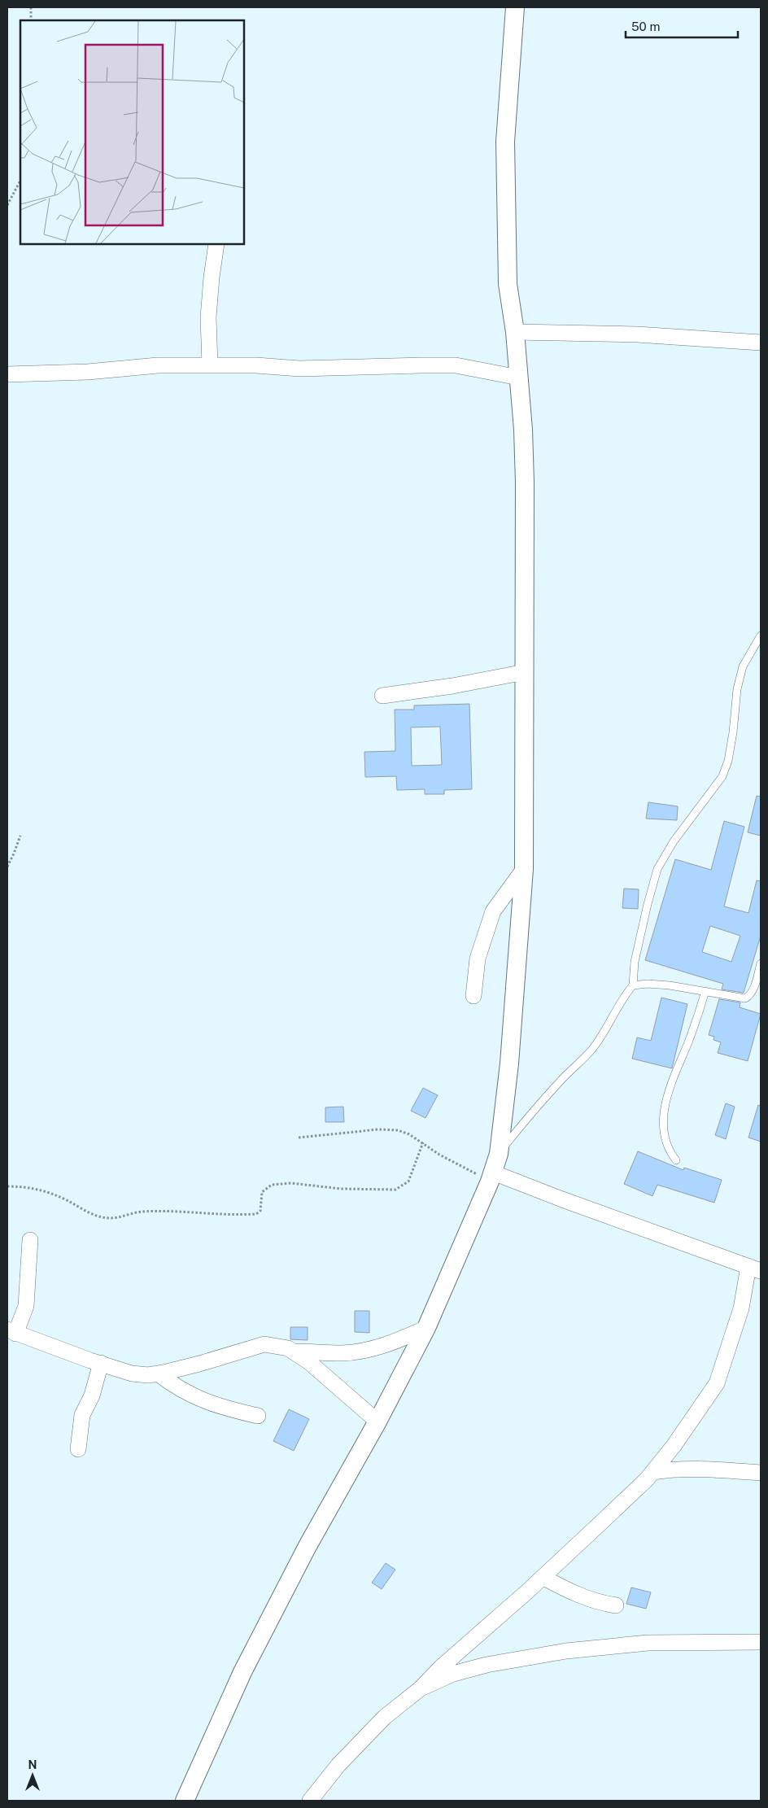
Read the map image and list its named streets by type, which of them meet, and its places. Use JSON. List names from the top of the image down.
{
  "scale_bar": "50 m",
  "north": "top"
}
